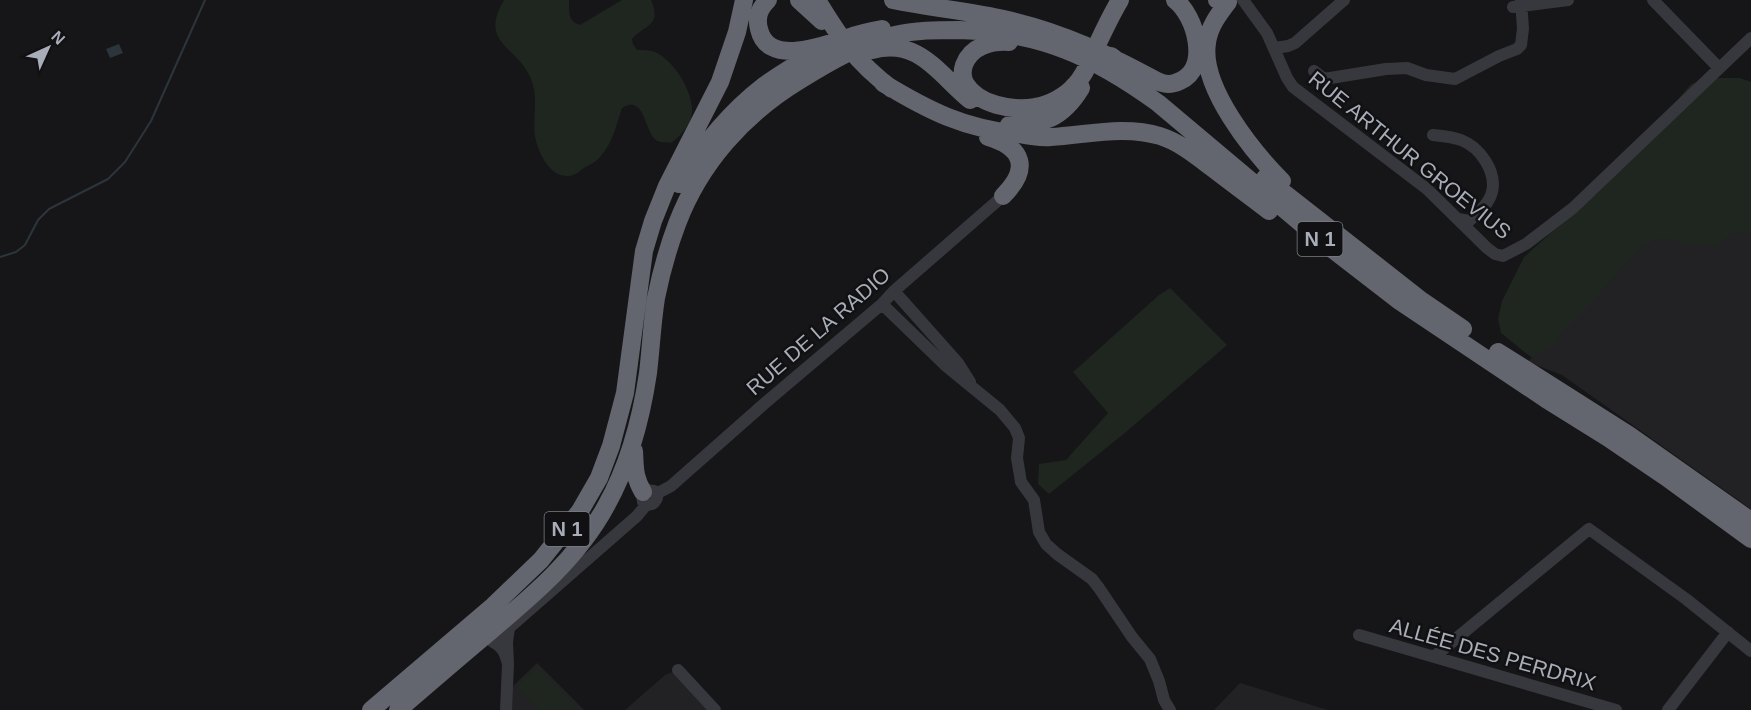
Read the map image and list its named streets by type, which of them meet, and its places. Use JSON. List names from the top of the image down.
{
  "streets": {
    "highway": ["N 1"],
    "street": ["RUE ARTHUR GROEVIUS", "RUE DE LA RADIO", "ALLÉE DES PERDRIX"]
  },
  "north": "top right"
}
